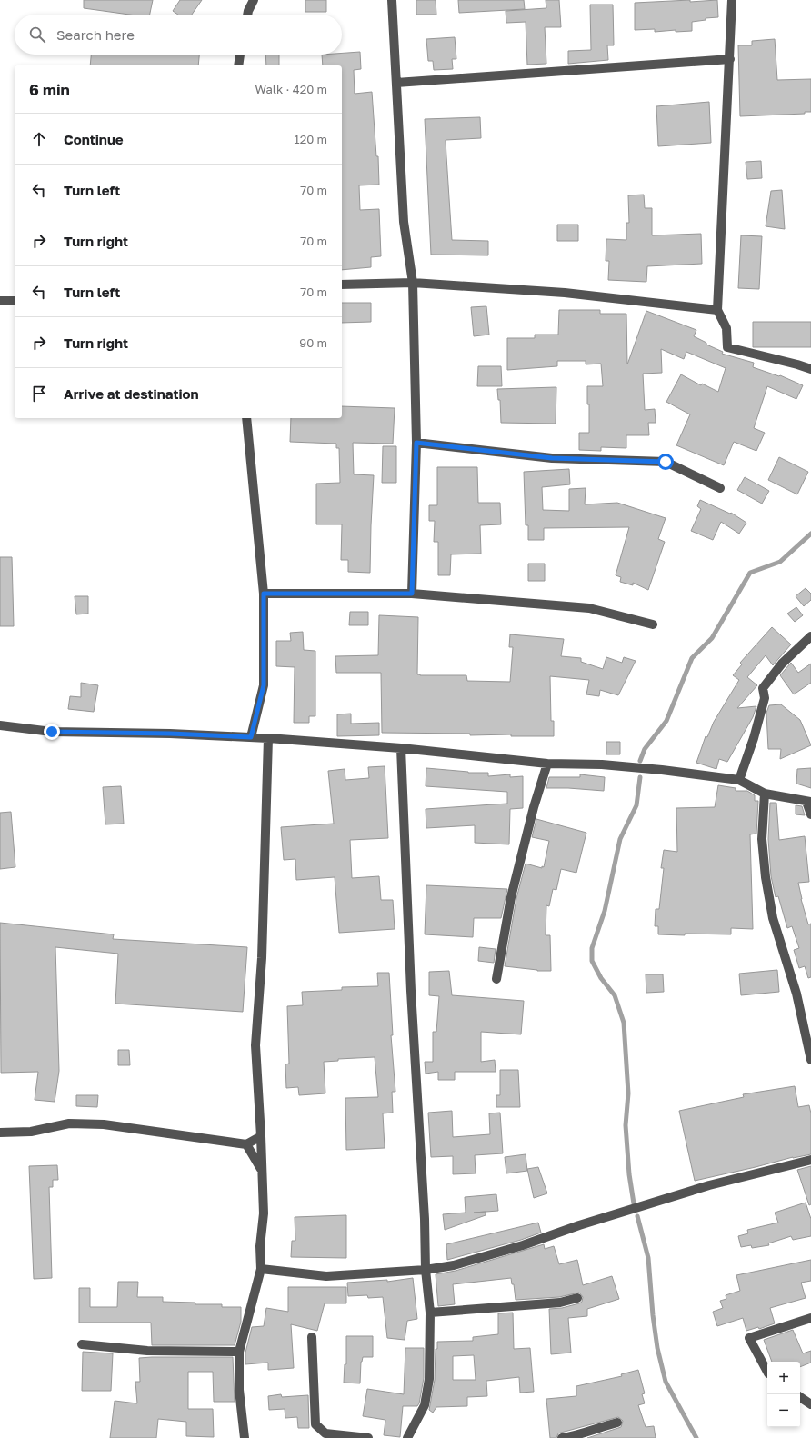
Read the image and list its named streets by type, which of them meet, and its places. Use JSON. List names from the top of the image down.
{
  "page": {
    "search": "Search here",
    "heading": ["6 min", "Walk · 420 m"],
    "list": [
      ["Continue", "120 m"],
      ["Turn left", "70 m"],
      ["Turn right", "70 m"],
      ["Turn left", "70 m"],
      ["Turn right", "90 m"],
      "Arrive at destination"
    ],
    "map_buttons": ["+", "−"]
  }
}
